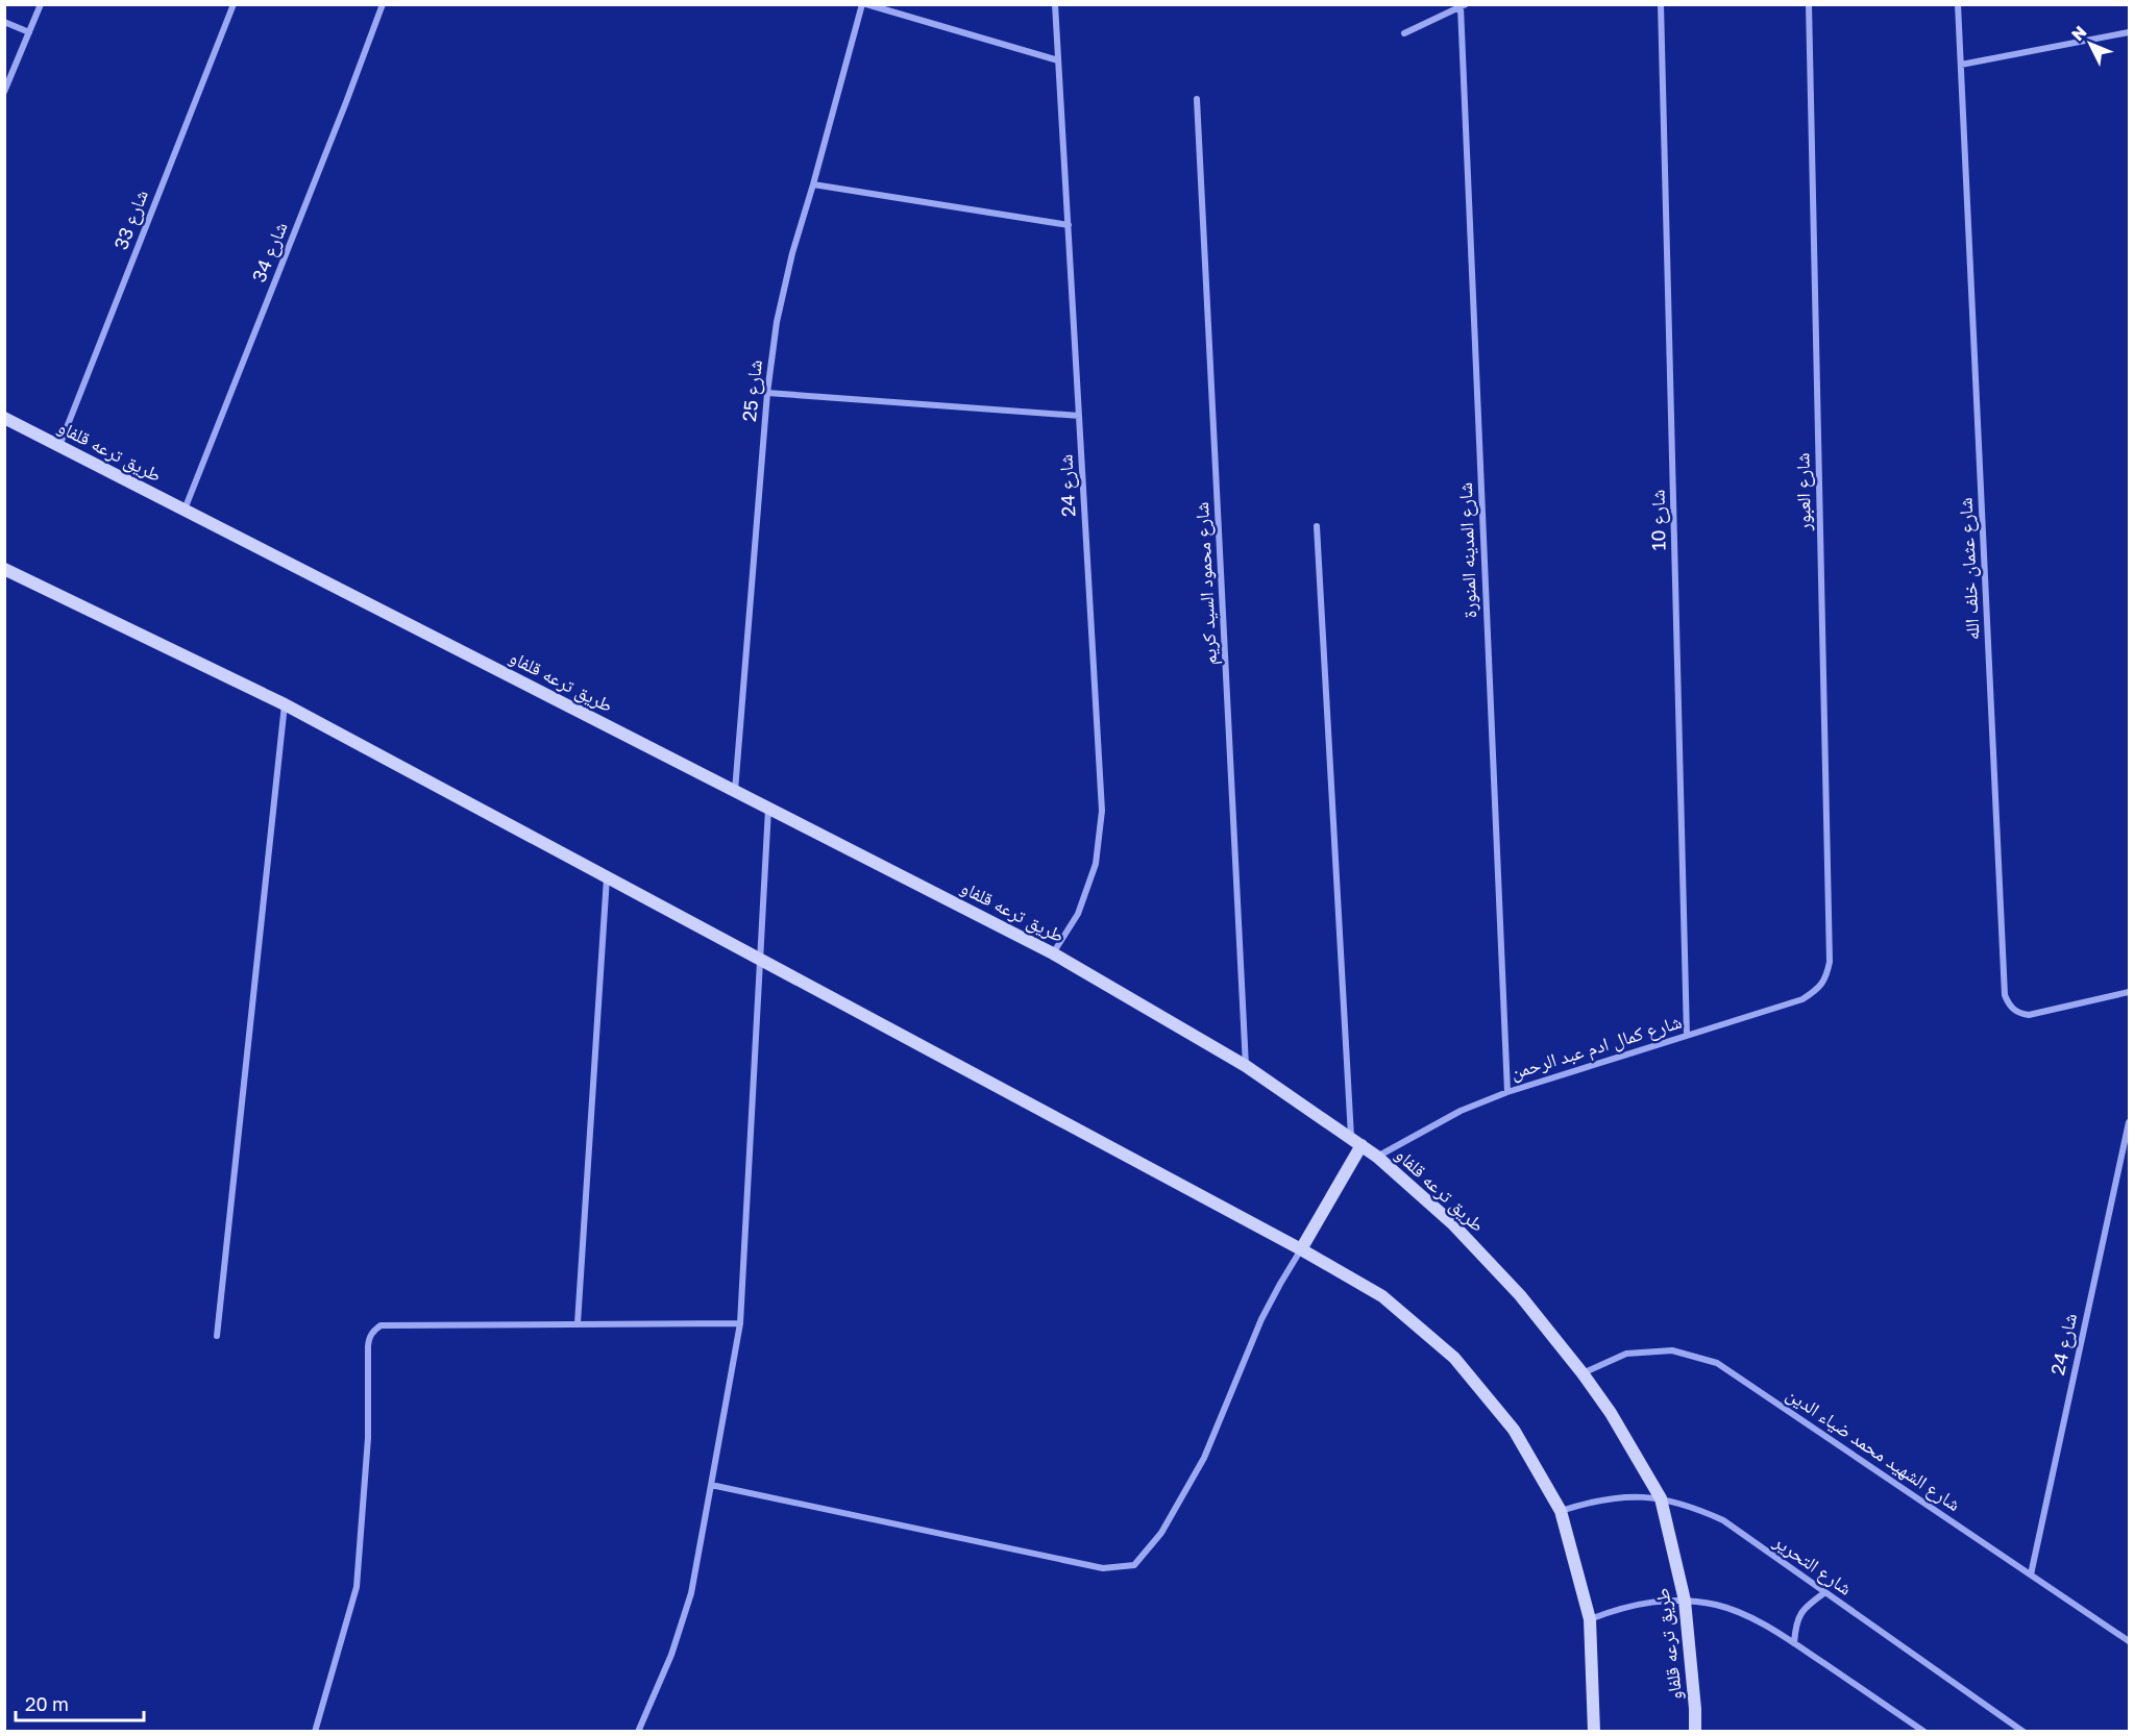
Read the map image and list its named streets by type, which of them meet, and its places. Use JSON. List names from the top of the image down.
{
  "streets": {
    "street": [
      "شارع 33",
      "شارع 34",
      "شارع 25",
      "طريق ترعه قلفاو",
      "شارع 24",
      "شارع العبور",
      "شارع 10",
      "شارع المدينه المنورة",
      "شارع عثمان خلف الله",
      "شارع محمود السيد كريم",
      "شارع كمال ادم عبد الرحمن",
      "شارع الشهيد محمد ضياء الدين",
      "شارع التحرير"
    ]
  },
  "crossings": [
    ["شارع 33", "طريق ترعه قلفاو"],
    ["شارع 34", "طريق ترعه قلفاو"],
    ["شارع 25", "طريق ترعه قلفاو"],
    ["طريق ترعه قلفاو", "شارع 24"],
    ["طريق ترعه قلفاو", "شارع محمود السيد كريم"],
    ["طريق ترعه قلفاو", "شارع كمال ادم عبد الرحمن"],
    ["طريق ترعه قلفاو", "شارع الشهيد محمد ضياء الدين"],
    ["طريق ترعه قلفاو", "شارع التحرير"],
    ["شارع 24", "شارع الشهيد محمد ضياء الدين"],
    ["شارع العبور", "شارع كمال ادم عبد الرحمن"],
    ["شارع 10", "شارع كمال ادم عبد الرحمن"],
    ["شارع المدينه المنورة", "شارع كمال ادم عبد الرحمن"]
  ],
  "scale_bar": "20 m",
  "north": "top left"
}
